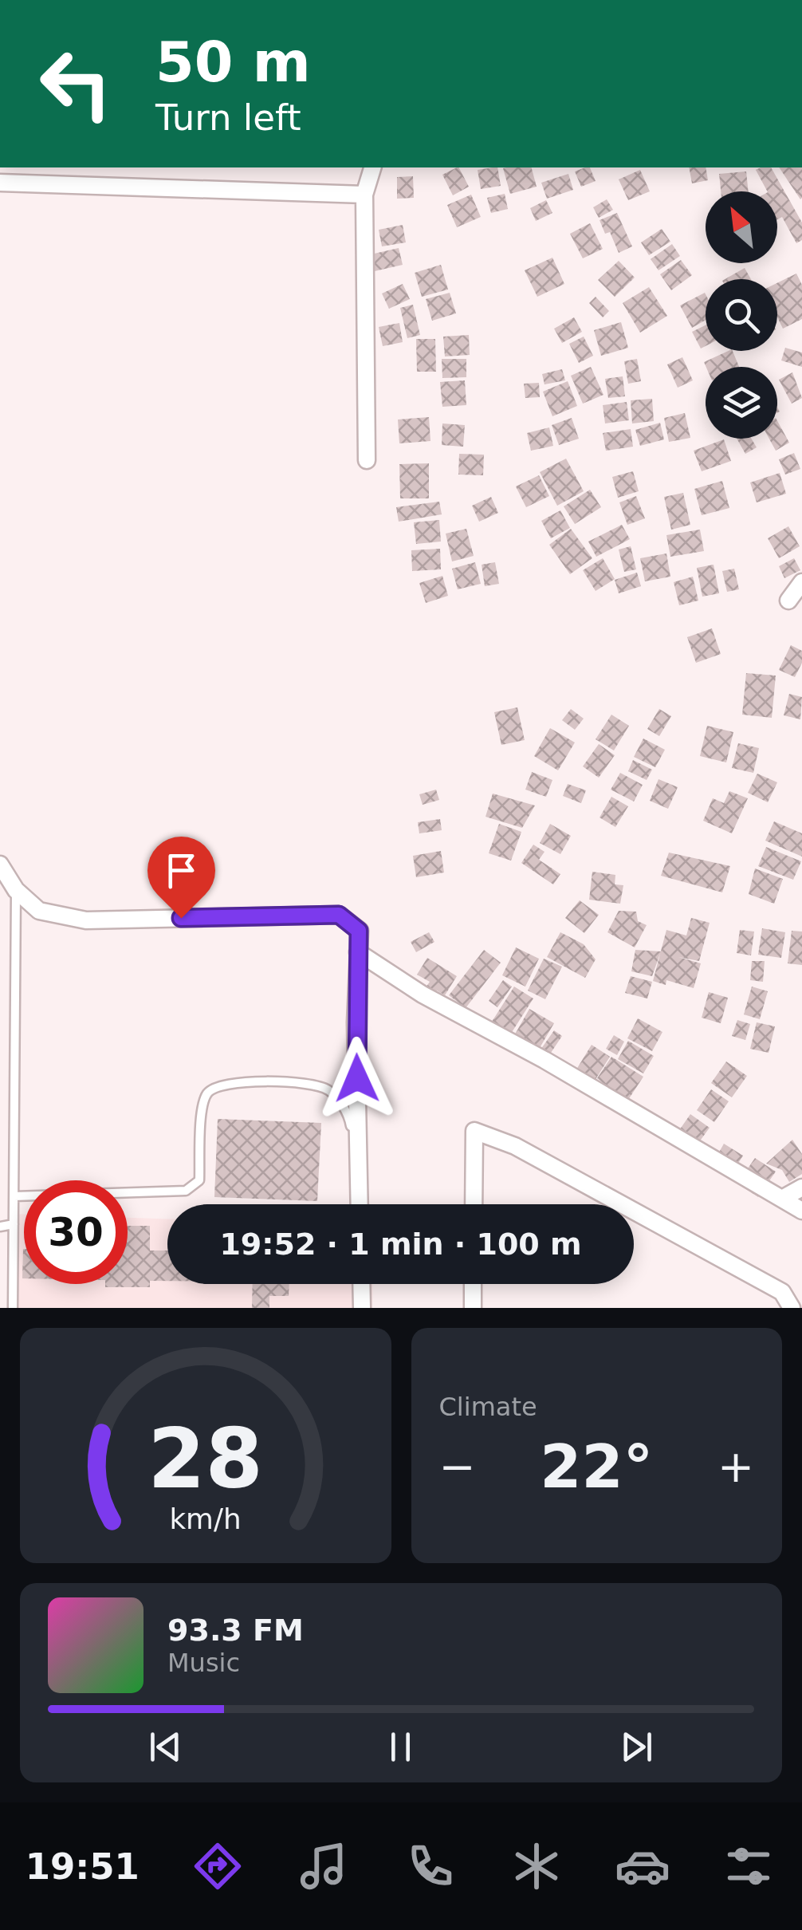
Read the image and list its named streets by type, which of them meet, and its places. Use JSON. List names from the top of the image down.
{
  "north": "top left",
  "page": {
    "turn": ["50 m", "Turn left"],
    "limit": "30",
    "trip": "19:52 · 1 min · 100 m",
    "tile": "Climate",
    "heat": ["−", "22°", "+"],
    "song": ["93.3 FM", "Music"],
    "tabs": "19:51",
    "gauge": ["28", "km/h"]
  }
}
